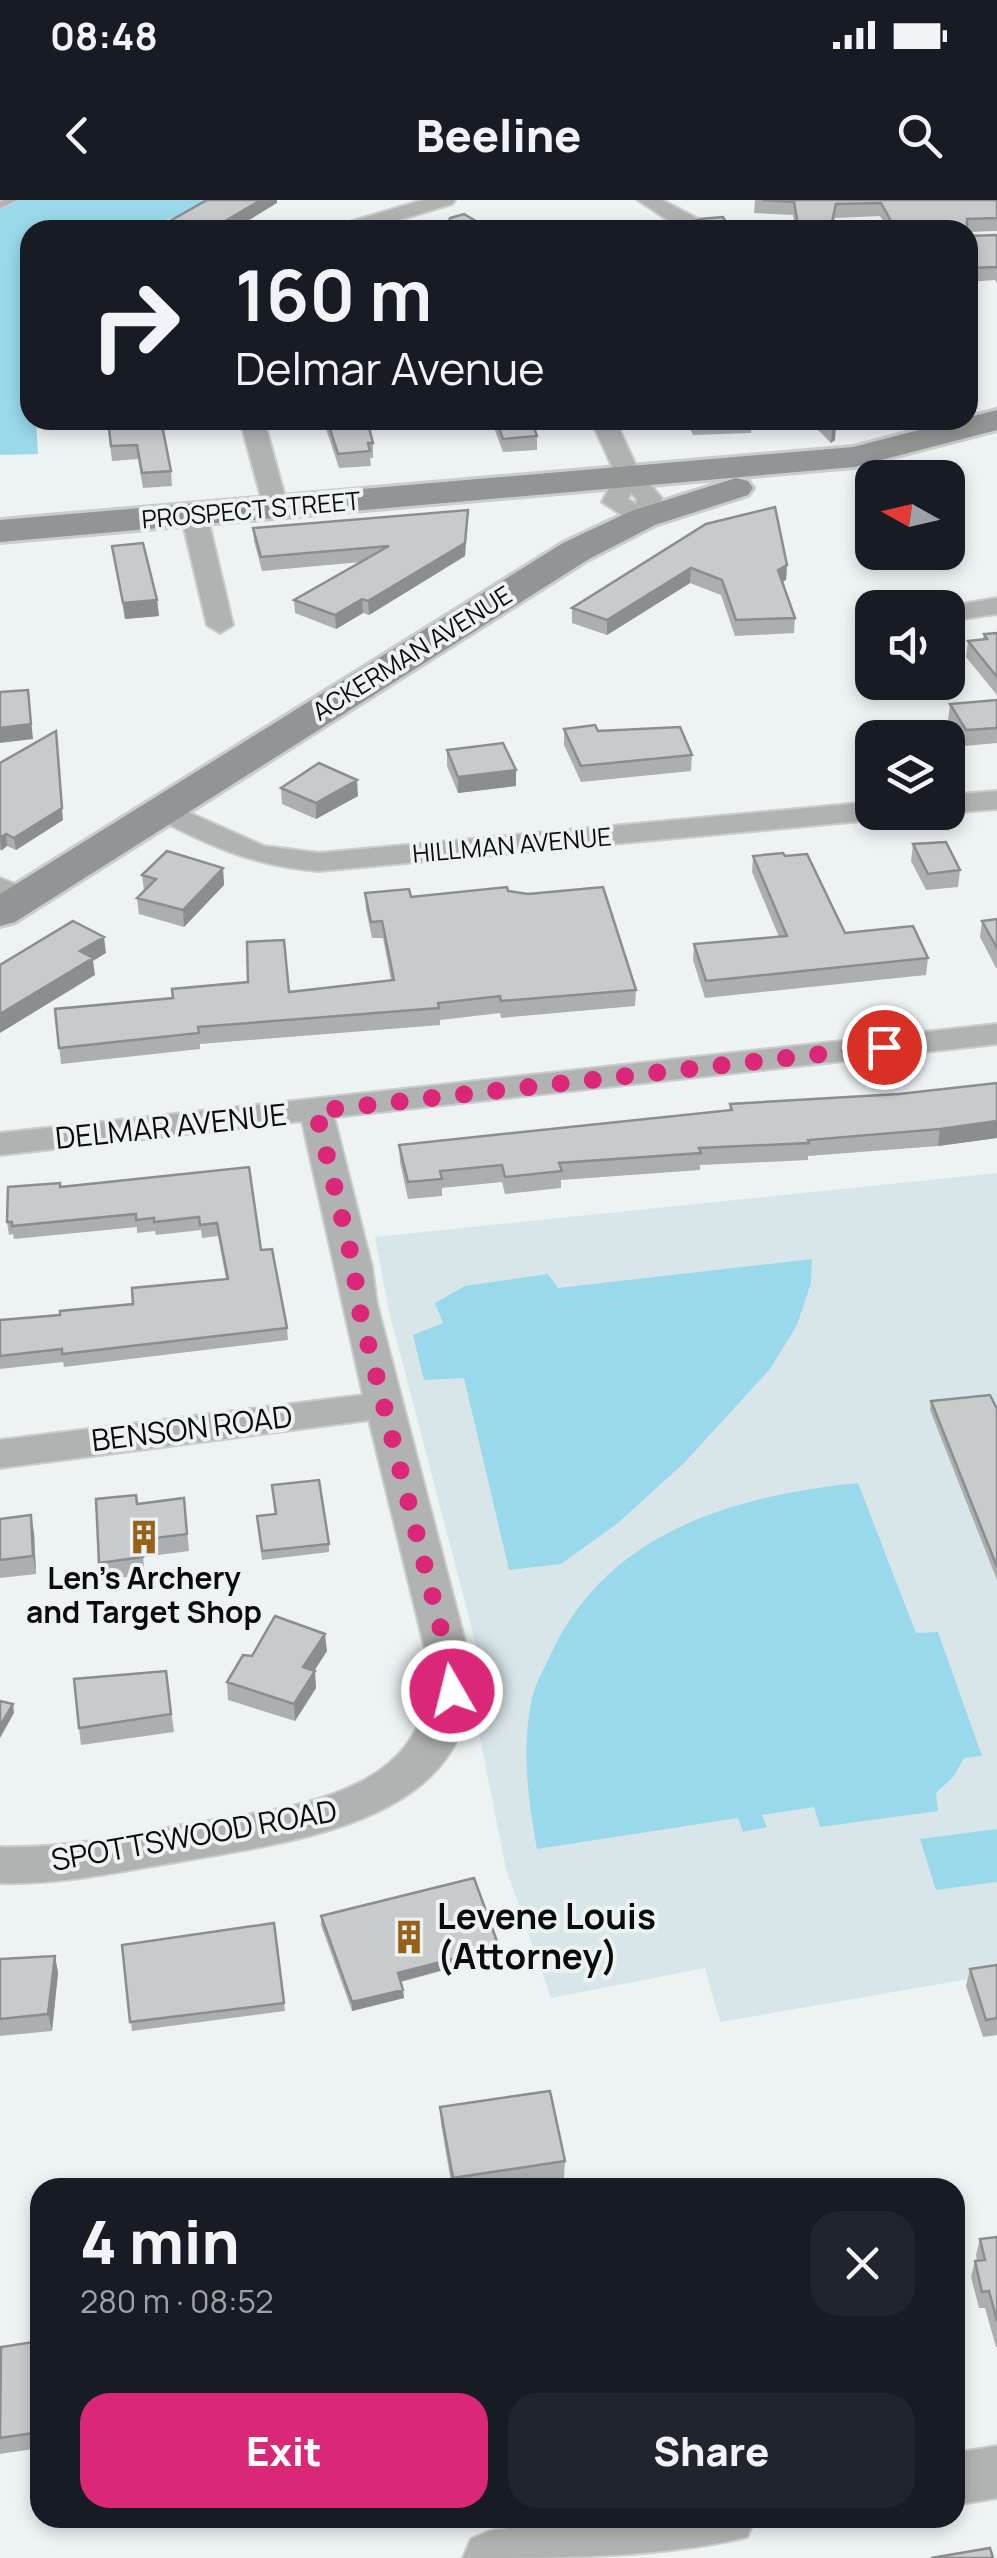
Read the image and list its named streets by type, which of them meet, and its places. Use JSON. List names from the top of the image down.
{
  "streets": {
    "main road": ["PROSPECT STREET", "ACKERMAN AVENUE"],
    "street": [
      "HILLMAN AVENUE",
      "DELMAR AVENUE",
      "BENSON ROAD",
      "SPOTTSWOOD ROAD"
    ]
  },
  "crossings": [
    ["PROSPECT STREET", "ACKERMAN AVENUE"],
    ["ACKERMAN AVENUE", "HILLMAN AVENUE"],
    ["DELMAR AVENUE", "SPOTTSWOOD ROAD"],
    ["BENSON ROAD", "SPOTTSWOOD ROAD"]
  ],
  "places": {
    "building": ["Len's Archery and Target Shop", "Levene Louis (Attorney)"]
  },
  "north": "left",
  "page": {
    "status": "08:48",
    "header": "Beeline",
    "turn": ["160 m", "Delmar Avenue"],
    "heading": ["4 min", "280 m · 08:52"],
    "buttons": ["Exit", "Share"]
  }
}
